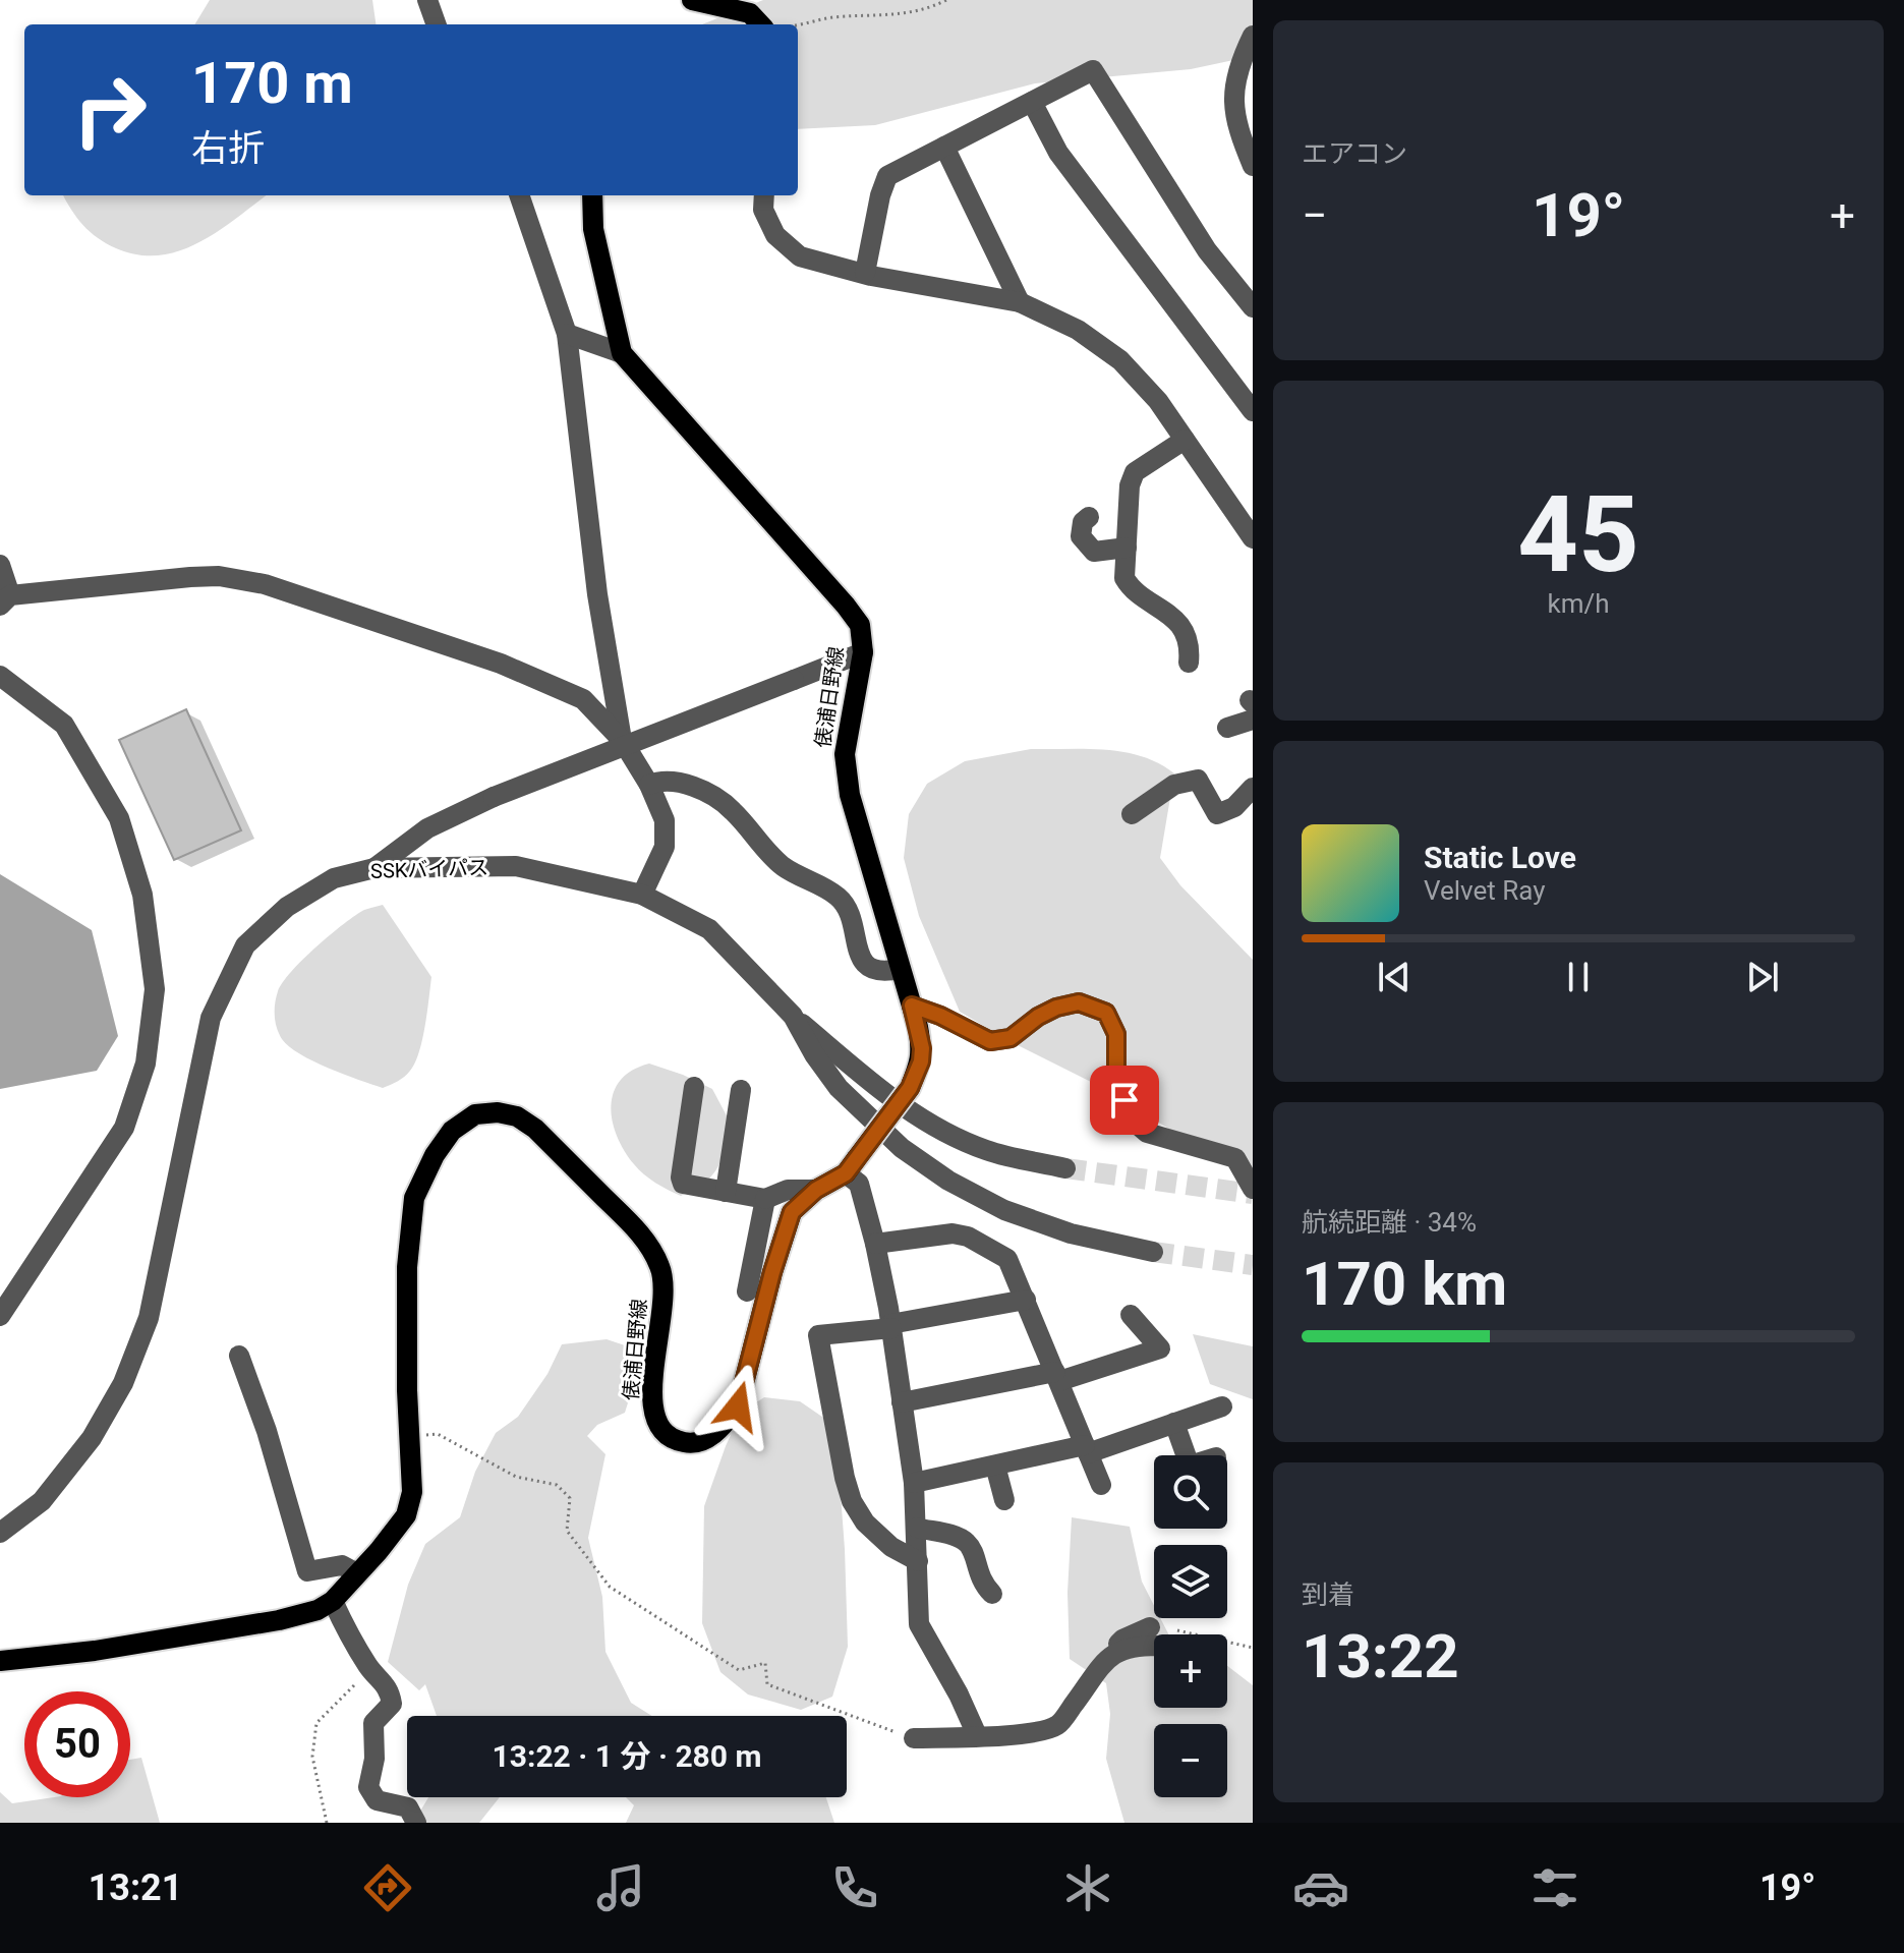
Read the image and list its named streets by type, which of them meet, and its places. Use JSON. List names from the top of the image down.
{
  "streets": {
    "main road": ["俵浦日野線"],
    "street": ["SSKバイパス"]
  },
  "page": {
    "tile": [
      "エアコン",
      ["45", "km/h"],
      ["航続距離 · 34%", "170 km"],
      ["到着", "13:22"]
    ],
    "turn": ["170 m", "右折"],
    "heat": ["−", "19°", "+"],
    "song": ["Static Love", "Velvet Ray"],
    "map_buttons": ["+", "−"],
    "limit": "50",
    "trip": "13:22 · 1 分 · 280 m",
    "tabs": ["13:21", "19°"]
  }
}
